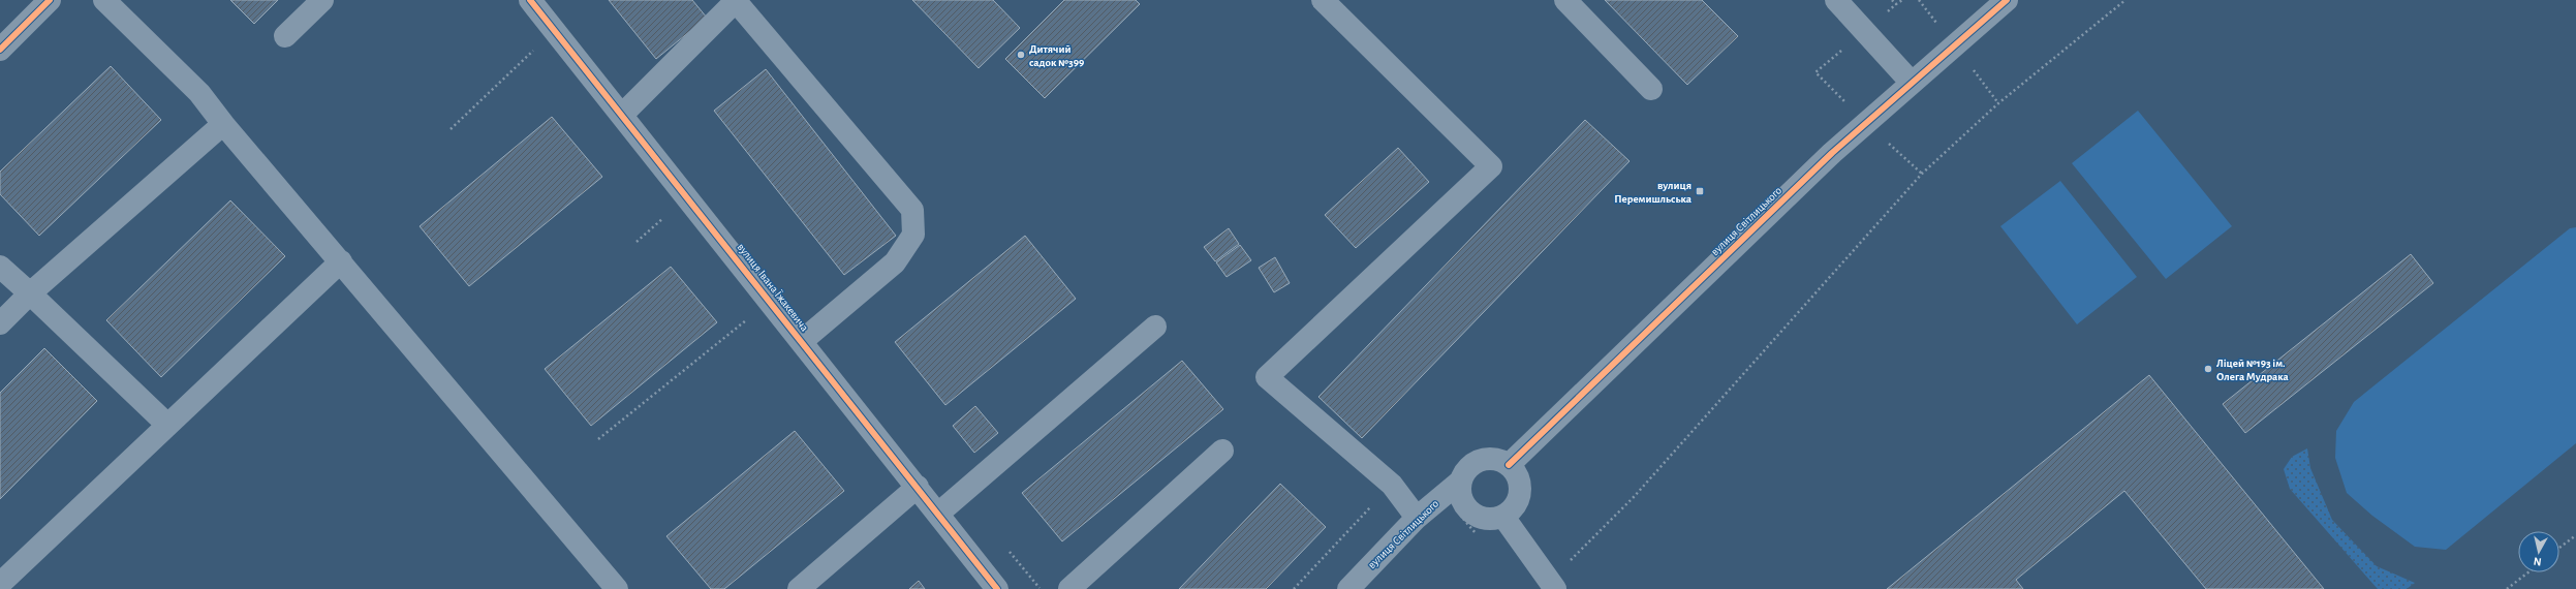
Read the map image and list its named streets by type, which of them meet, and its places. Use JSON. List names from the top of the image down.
{
  "streets": {
    "street": ["вулиця Світлицького", "вулиця Івана Їжакевича"]
  },
  "places": {
    "other": ["Дитячий садок №399", "Ліцей №193 ім. Олега Мудрака"],
    "transit": ["вулиця Перемишльська"]
  },
  "north": "bottom"
}
